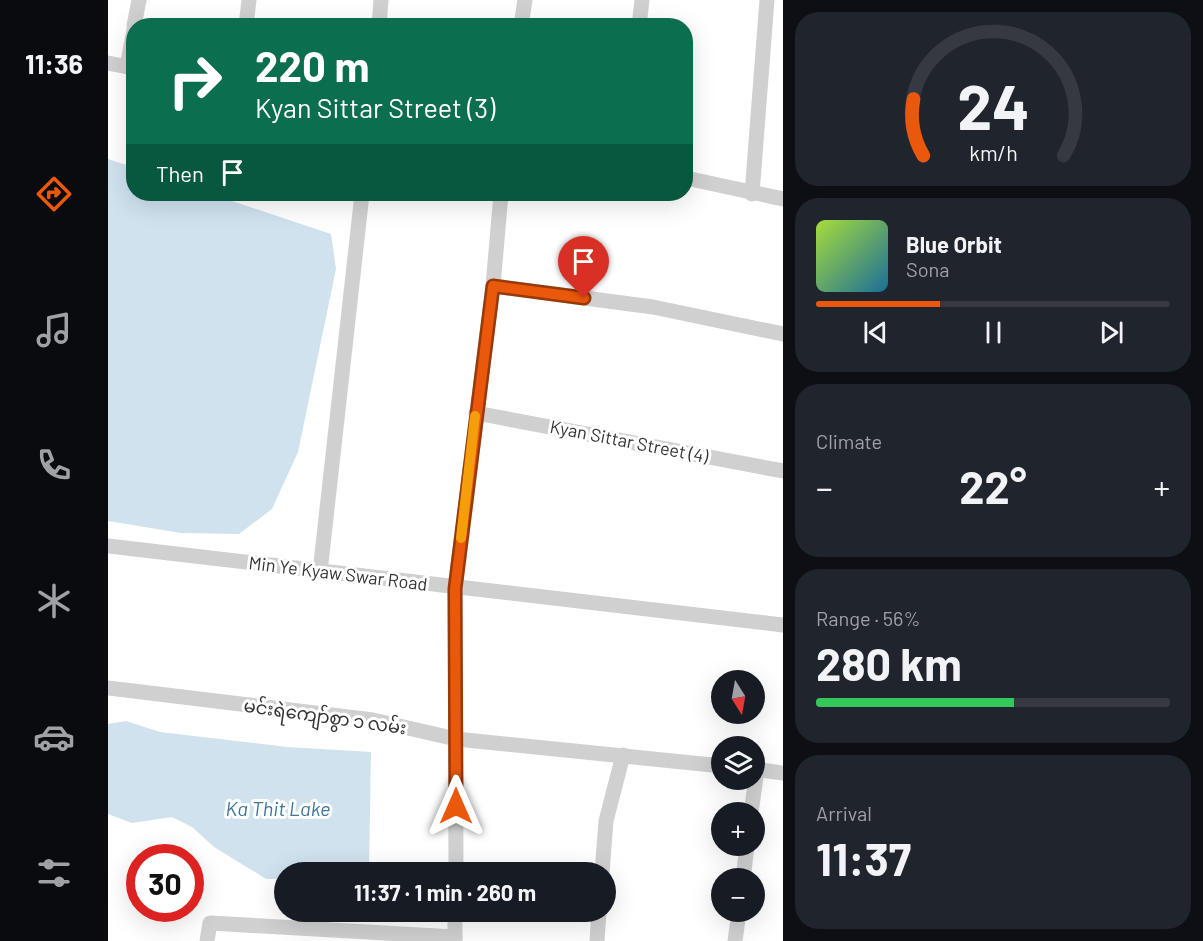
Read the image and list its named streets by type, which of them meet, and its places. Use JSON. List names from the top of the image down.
{
  "streets": {
    "street": ["Kyan Sittar Street (4)", "Min Ye Kyaw Swar Road", "မင်းရဲကျော်စွာ ၁ လမ်း"]
  },
  "water": ["Ka Thit Lake"],
  "north": "bottom",
  "page": {
    "tabs": "11:36",
    "turn": ["220 m", "Kyan Sittar Street (3)"],
    "then": "Then",
    "song": ["Blue Orbit", "Sona"],
    "tile": [
      "Climate",
      ["Range · 56%", "280 km"],
      ["Arrival", "11:37"]
    ],
    "heat": ["−", "22°", "+"],
    "map_buttons": ["+", "−"],
    "limit": "30",
    "trip": "11:37 · 1 min · 260 m",
    "gauge": ["24", "km/h"]
  }
}
